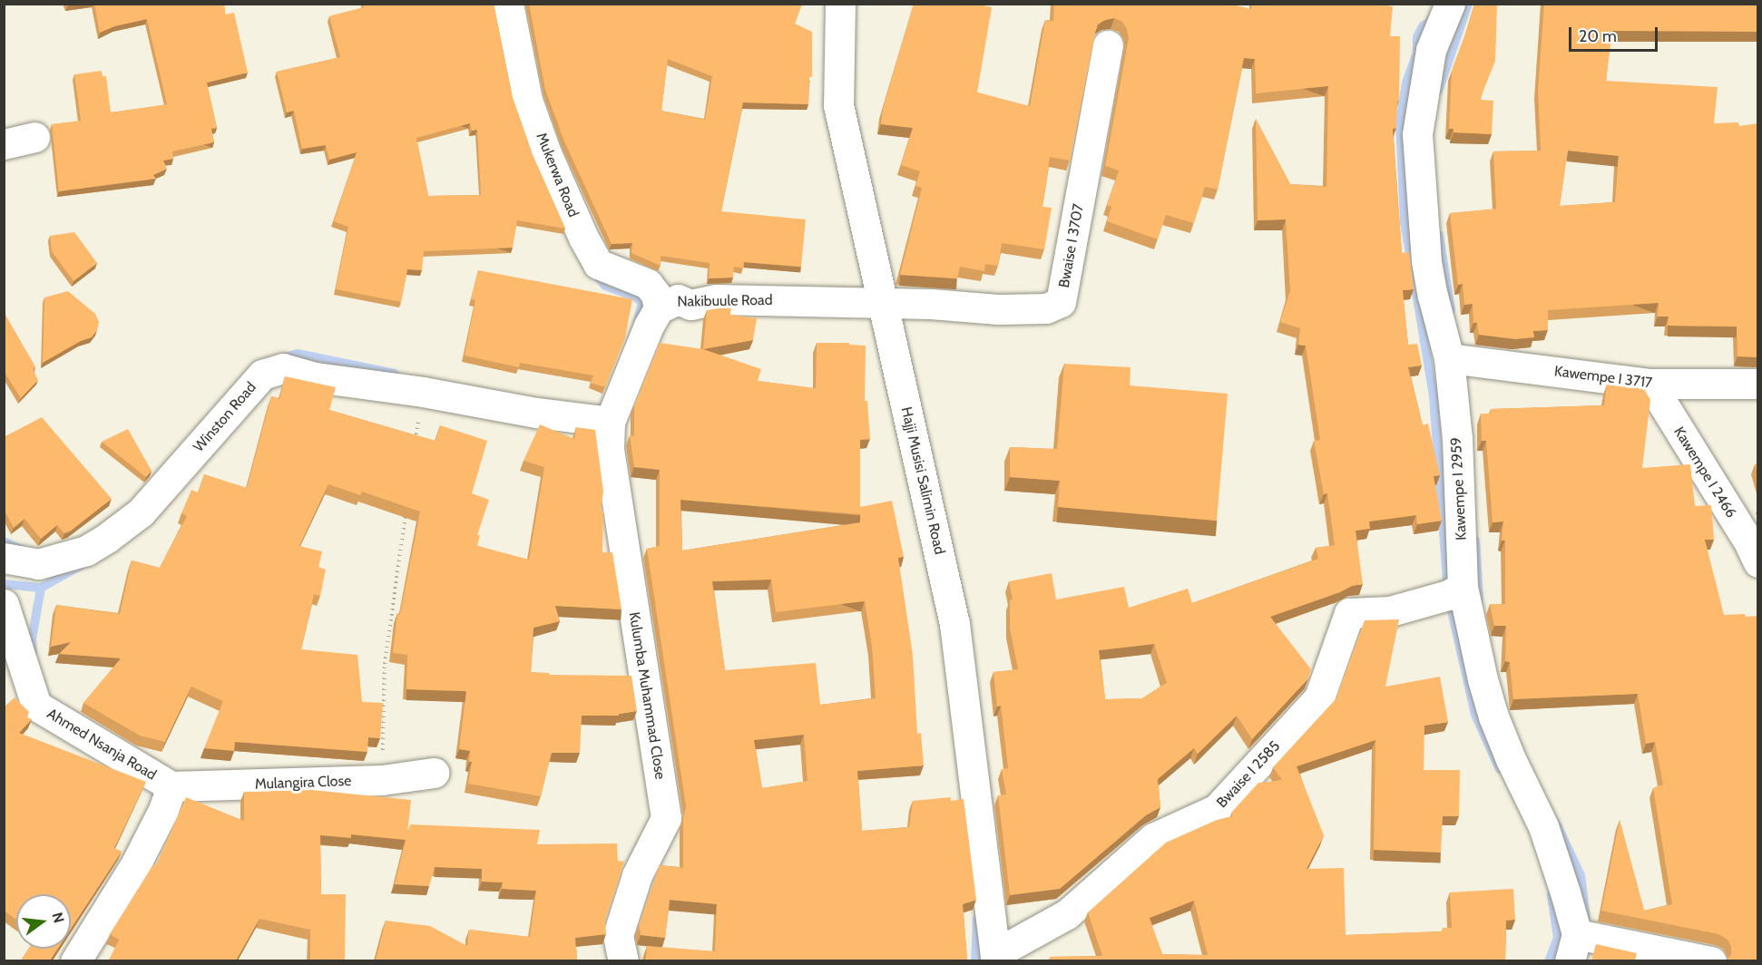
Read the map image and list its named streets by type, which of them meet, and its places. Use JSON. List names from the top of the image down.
{
  "streets": {
    "street": [
      "Mukerwa Road",
      "Bwaise I 3707",
      "Nakibuule Road",
      "Kawempe I 3717",
      "Winston Road",
      "Kawempe I 2466",
      "Hajji Musisi Salimin Road",
      "Kawempe I 2959",
      "Kulumba Muhammad Close",
      "Ahmed Nsanja Road",
      "Bwaise I 2585",
      "Mulangira Close"
    ]
  },
  "crossings": [
    ["Mukerwa Road", "Nakibuule Road"],
    ["Bwaise I 3707", "Nakibuule Road"],
    ["Bwaise I 3707", "Hajji Musisi Salimin Road"],
    ["Nakibuule Road", "Winston Road"],
    ["Nakibuule Road", "Hajji Musisi Salimin Road"],
    ["Nakibuule Road", "Kulumba Muhammad Close"],
    ["Kawempe I 3717", "Kawempe I 2466"],
    ["Kawempe I 3717", "Kawempe I 2959"],
    ["Winston Road", "Kulumba Muhammad Close"],
    ["Hajji Musisi Salimin Road", "Bwaise I 2585"],
    ["Kawempe I 2959", "Bwaise I 2585"],
    ["Ahmed Nsanja Road", "Mulangira Close"]
  ],
  "scale_bar": "20 m",
  "north": "right"
}
